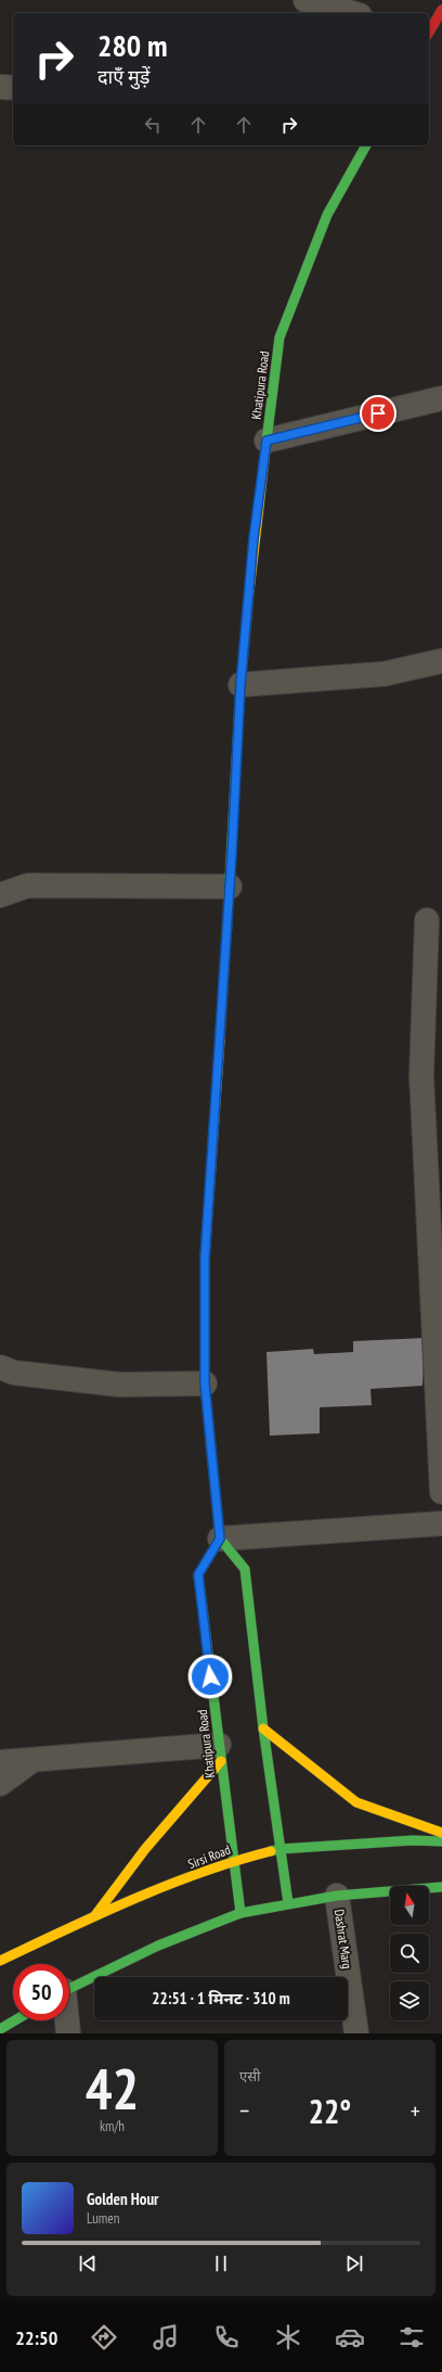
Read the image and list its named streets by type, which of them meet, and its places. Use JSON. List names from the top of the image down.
{
  "streets": {
    "main road": ["Khatipura Road", "Sirsi Road"],
    "street": ["Dashrat Marg"]
  },
  "crossings": [
    ["Khatipura Road", "Sirsi Road"]
  ],
  "north": "top",
  "page": {
    "turn": ["280 m", "दाएँ मुड़ें"],
    "limit": "50",
    "trip": "22:51 · 1 मिनट · 310 m",
    "tile": [
      ["42", "km/h"],
      "एसी"
    ],
    "heat": ["−", "22°", "+"],
    "song": ["Golden Hour", "Lumen"],
    "tabs": "22:50"
  }
}
